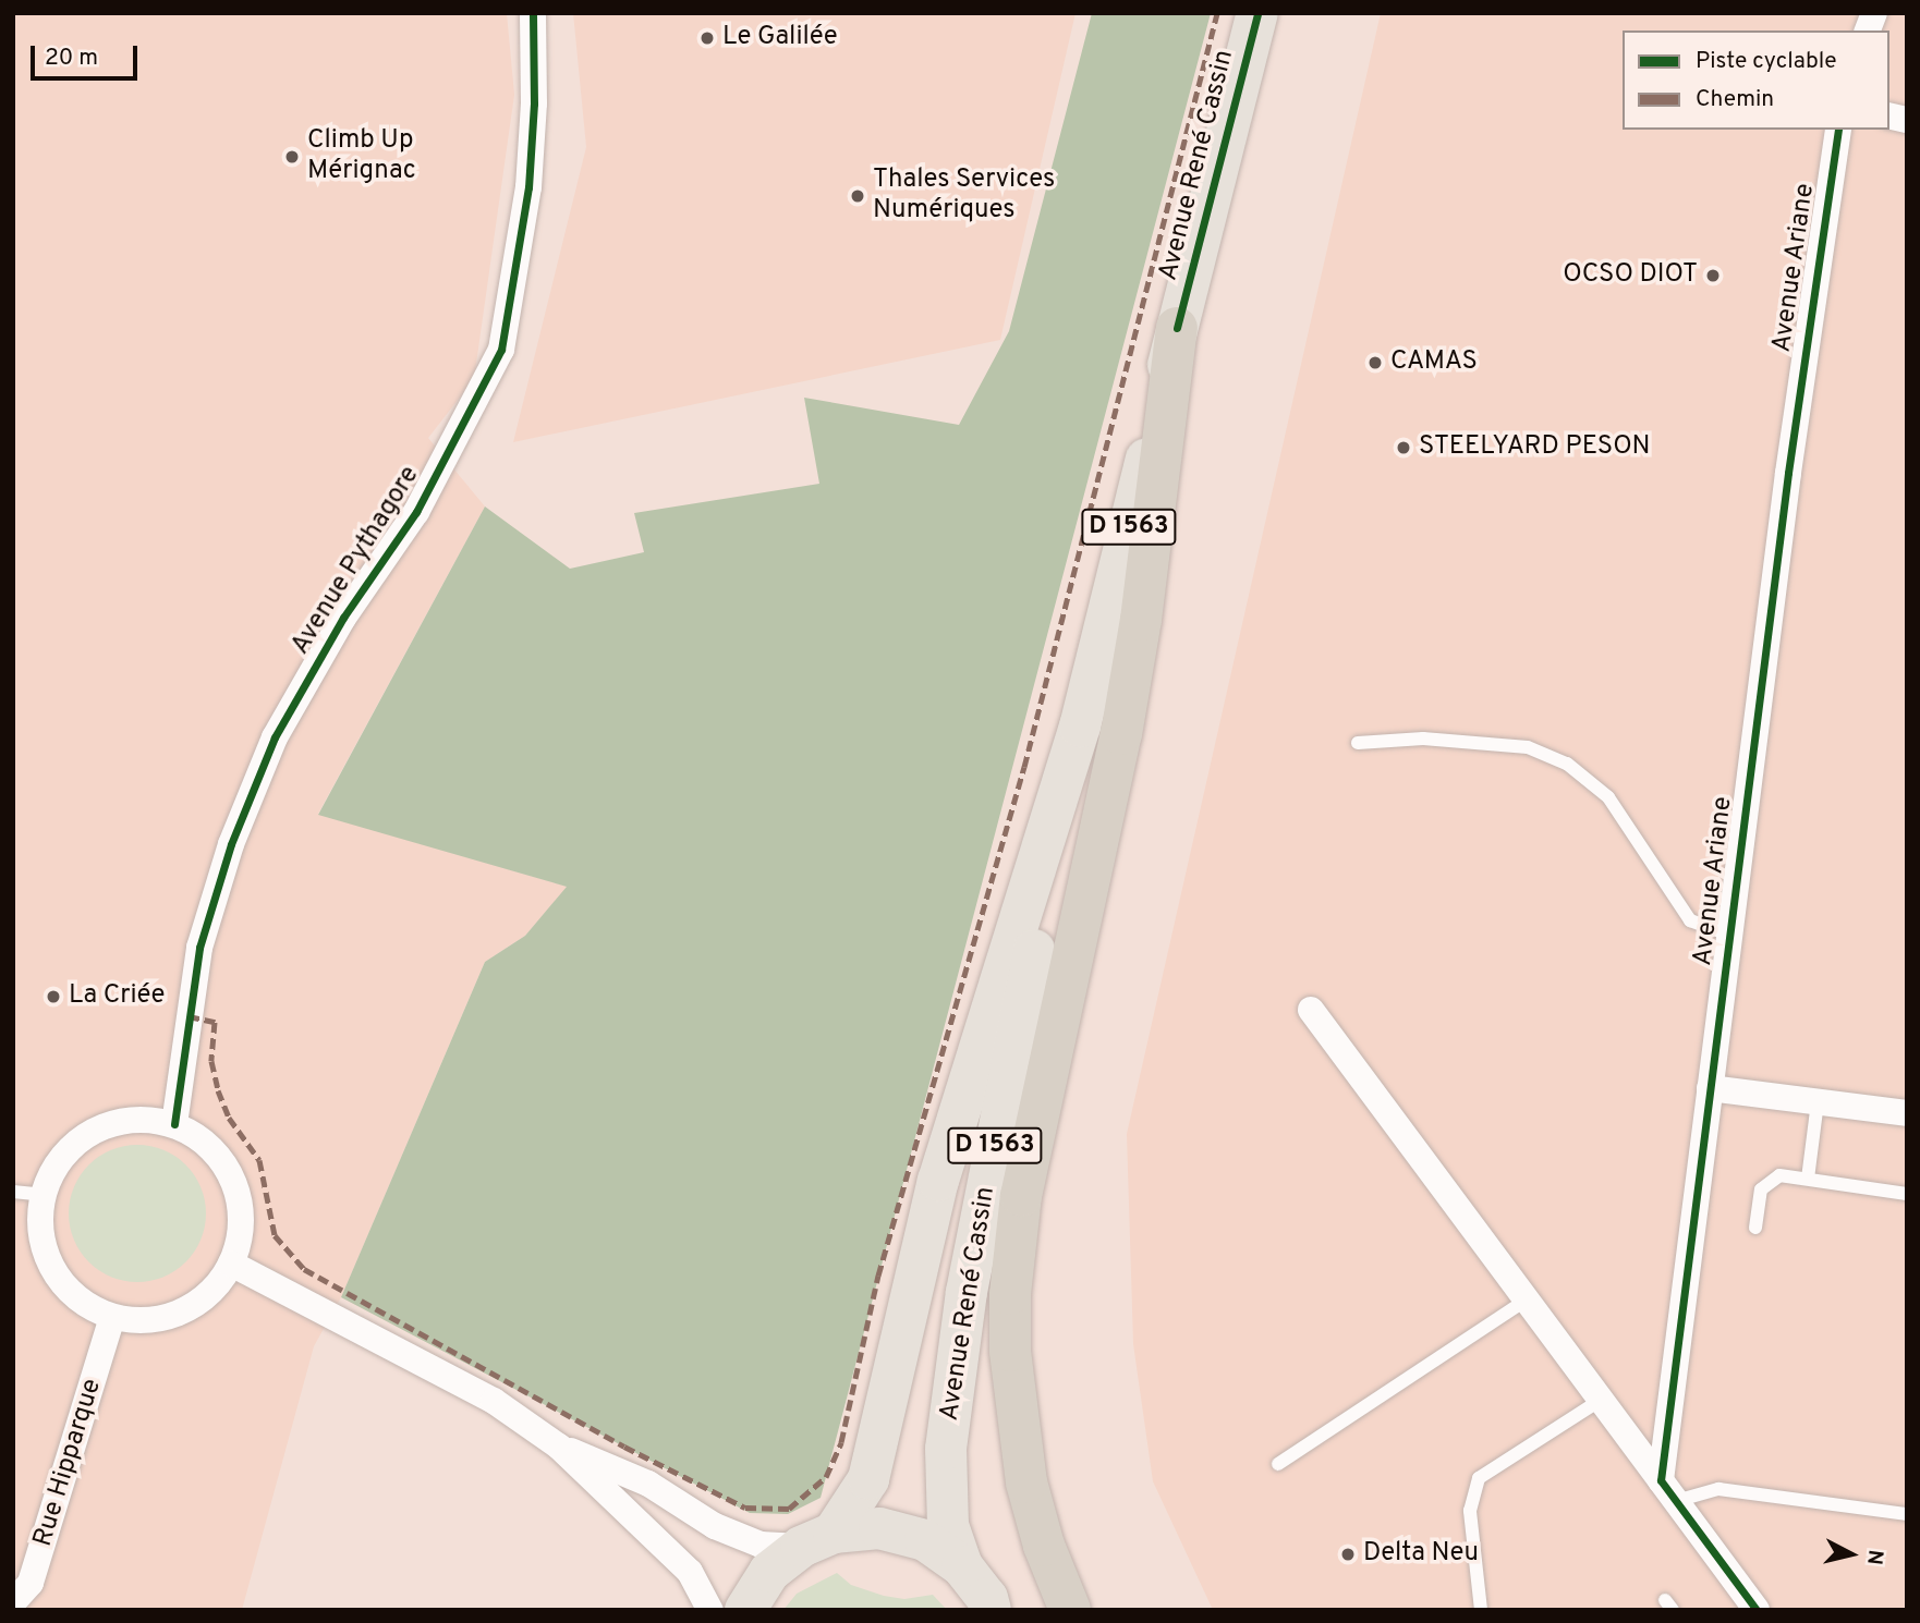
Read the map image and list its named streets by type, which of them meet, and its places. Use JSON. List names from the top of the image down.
{
  "streets": {
    "main road": ["Avenue René Cassin", "D 1563"],
    "street": ["Avenue Ariane", "Avenue Pythagore", "Rue Hipparque"]
  },
  "crossings": [
    ["Avenue Pythagore", "Rue Hipparque"]
  ],
  "places": [
    "Le Galilée",
    "Climb Up Mérignac",
    "Thales Services Numériques",
    "OCSO DIOT",
    "CAMAS",
    "STEELYARD PESON",
    "La Criée",
    "Delta Neu"
  ],
  "legend": ["Piste cyclable", "Chemin"],
  "scale_bar": "20 m",
  "north": "right"
}
